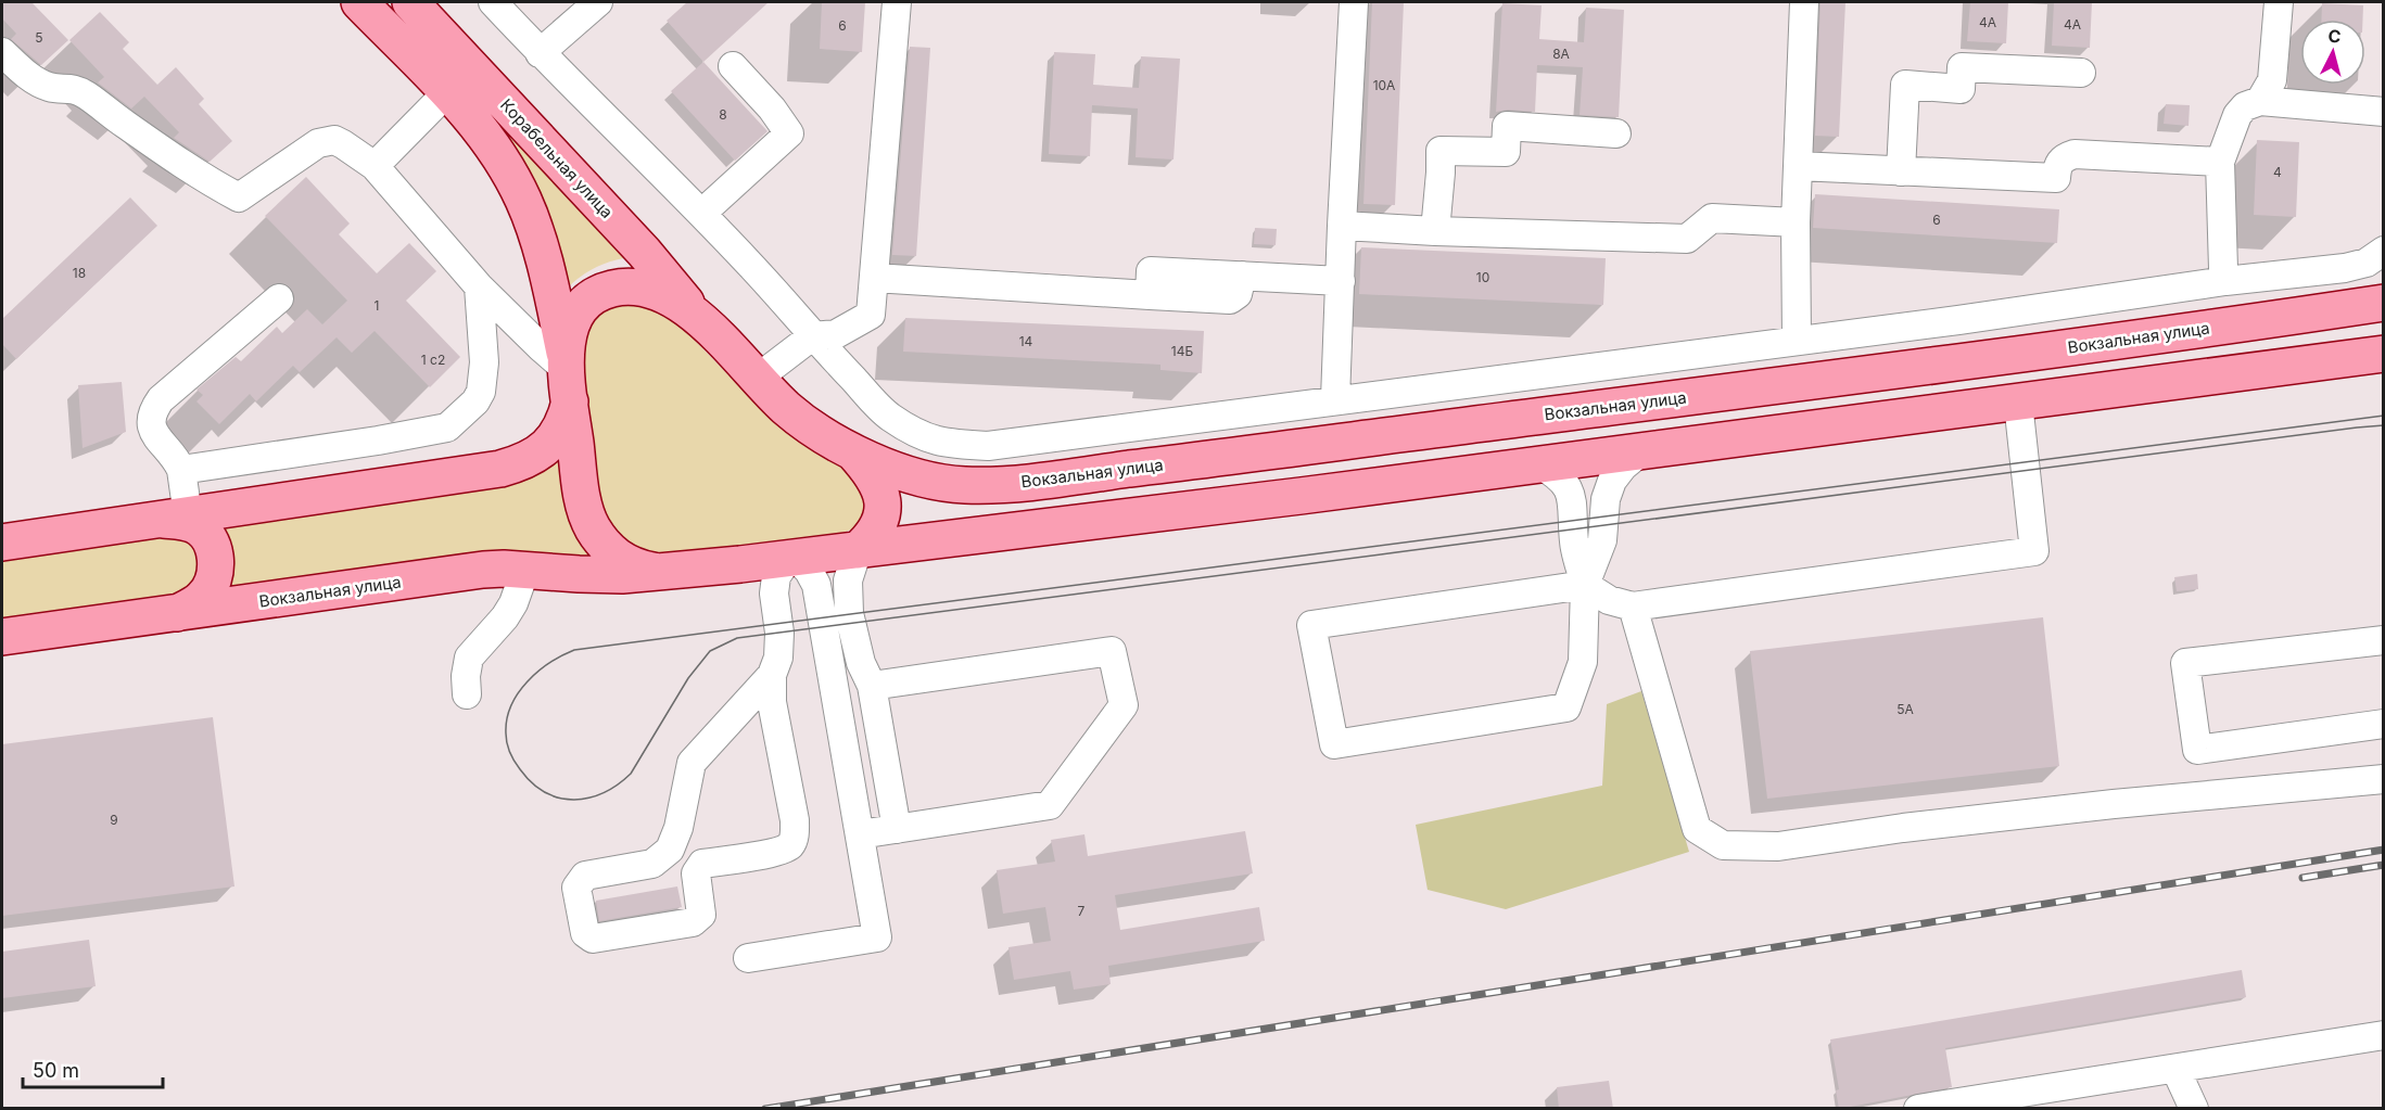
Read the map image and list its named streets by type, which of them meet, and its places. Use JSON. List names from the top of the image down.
{
  "streets": {
    "main road": ["Корабельная улица", "Вокзальная улица"]
  },
  "crossings": [
    ["Корабельная улица", "Вокзальная улица"]
  ],
  "house_numbers": [
    "4А",
    "4А",
    "6",
    "5",
    "8А",
    "10А",
    "8",
    "4",
    "6",
    "18",
    "10",
    "1",
    "14",
    "14Б",
    "1 с2",
    "5А",
    "9",
    "7"
  ],
  "scale_bar": "50 m",
  "north": "top"
}
